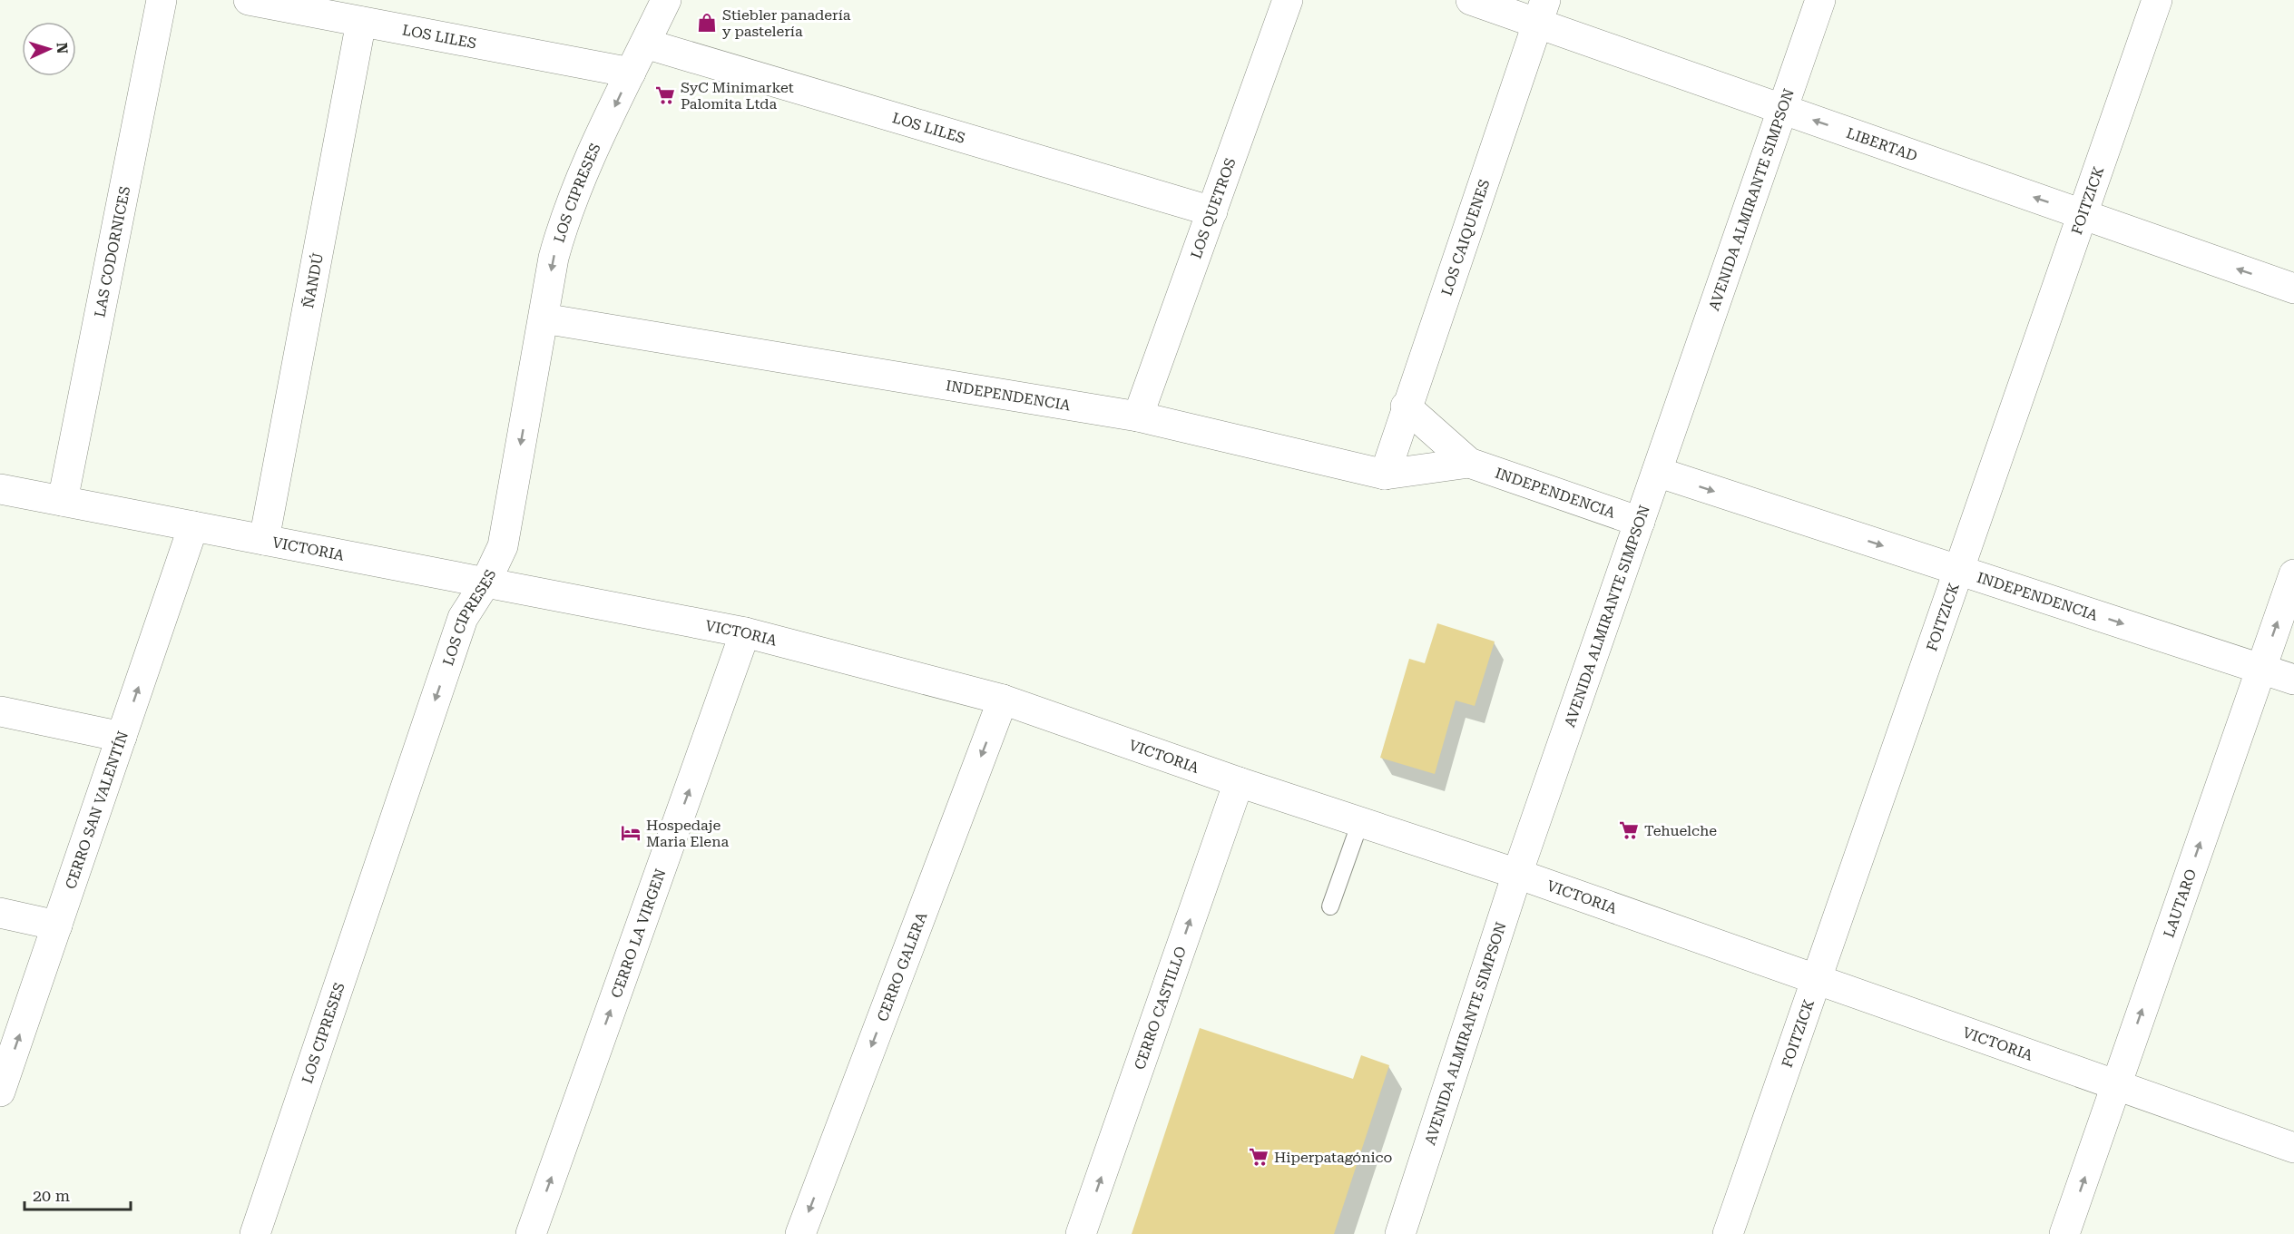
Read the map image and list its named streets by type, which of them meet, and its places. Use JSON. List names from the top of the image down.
{
  "streets": {
    "street": [
      "LOS LILES",
      "LIBERTAD",
      "LOS CIPRESES",
      "AVENIDA ALMIRANTE SIMPSON",
      "FOITZICK",
      "LOS QUETROS",
      "LOS CAIQUENES",
      "LAS CODORNICES",
      "ÑANDÚ",
      "INDEPENDENCIA",
      "VICTORIA",
      "CERRO SAN VALENTÍN",
      "LAUTARO",
      "CERRO LA VIRGEN",
      "CERRO GALERA",
      "CERRO CASTILLO"
    ]
  },
  "crossings": [
    ["LOS LILES", "LOS CIPRESES"],
    ["LOS LILES", "LOS QUETROS"],
    ["LOS LILES", "ÑANDÚ"],
    ["LIBERTAD", "AVENIDA ALMIRANTE SIMPSON"],
    ["LIBERTAD", "FOITZICK"],
    ["LIBERTAD", "LOS CAIQUENES"],
    ["LOS CIPRESES", "INDEPENDENCIA"],
    ["LOS CIPRESES", "VICTORIA"],
    ["AVENIDA ALMIRANTE SIMPSON", "INDEPENDENCIA"],
    ["AVENIDA ALMIRANTE SIMPSON", "VICTORIA"],
    ["FOITZICK", "INDEPENDENCIA"],
    ["FOITZICK", "VICTORIA"],
    ["LOS QUETROS", "INDEPENDENCIA"],
    ["LOS CAIQUENES", "INDEPENDENCIA"],
    ["LAS CODORNICES", "VICTORIA"],
    ["ÑANDÚ", "VICTORIA"],
    ["INDEPENDENCIA", "LAUTARO"],
    ["VICTORIA", "CERRO SAN VALENTÍN"],
    ["VICTORIA", "LAUTARO"],
    ["VICTORIA", "CERRO LA VIRGEN"],
    ["VICTORIA", "CERRO GALERA"],
    ["VICTORIA", "CERRO CASTILLO"]
  ],
  "one_way": [
    "LIBERTAD",
    "LOS CIPRESES",
    "CERRO SAN VALENTÍN",
    "LAUTARO",
    "CERRO LA VIRGEN",
    "CERRO GALERA",
    "CERRO CASTILLO"
  ],
  "places": {
    "shop": ["Stiebler panadería y pastelería"],
    "supermarket": ["SyC Minimarket Palomita Ltda", "Tehuelche", "Hiperpatagónico"],
    "hotel": ["Hospedaje Maria Elena"]
  },
  "scale_bar": "20 m",
  "north": "right"
}
